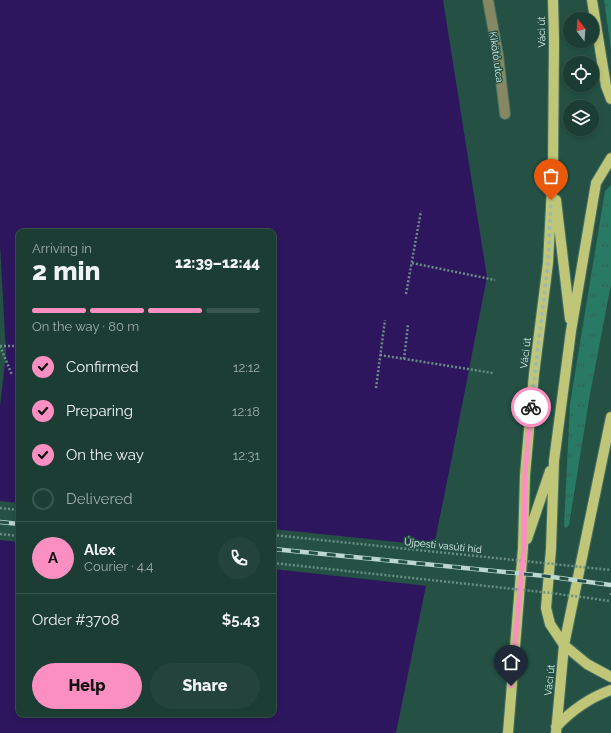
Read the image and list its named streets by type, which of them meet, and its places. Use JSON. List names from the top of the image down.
{
  "streets": {
    "main road": ["Váci út"],
    "lane": ["Kikötő utca"],
    "path": ["Újpesti vasúti híd"]
  },
  "north": "top",
  "page": {
    "heading": ["2 min", "Arriving in", "12:39–12:44"],
    "panel": [
      "Alex",
      "Courier · 4.4",
      "Order #3708",
      "$5.43"
    ],
    "bar": "On the way · 80 m",
    "list": [
      ["Confirmed", "12:12"],
      ["Preparing", "12:18"],
      ["On the way", "12:31"],
      "Delivered"
    ],
    "round": "A",
    "buttons": ["Help", "Share"]
  }
}
